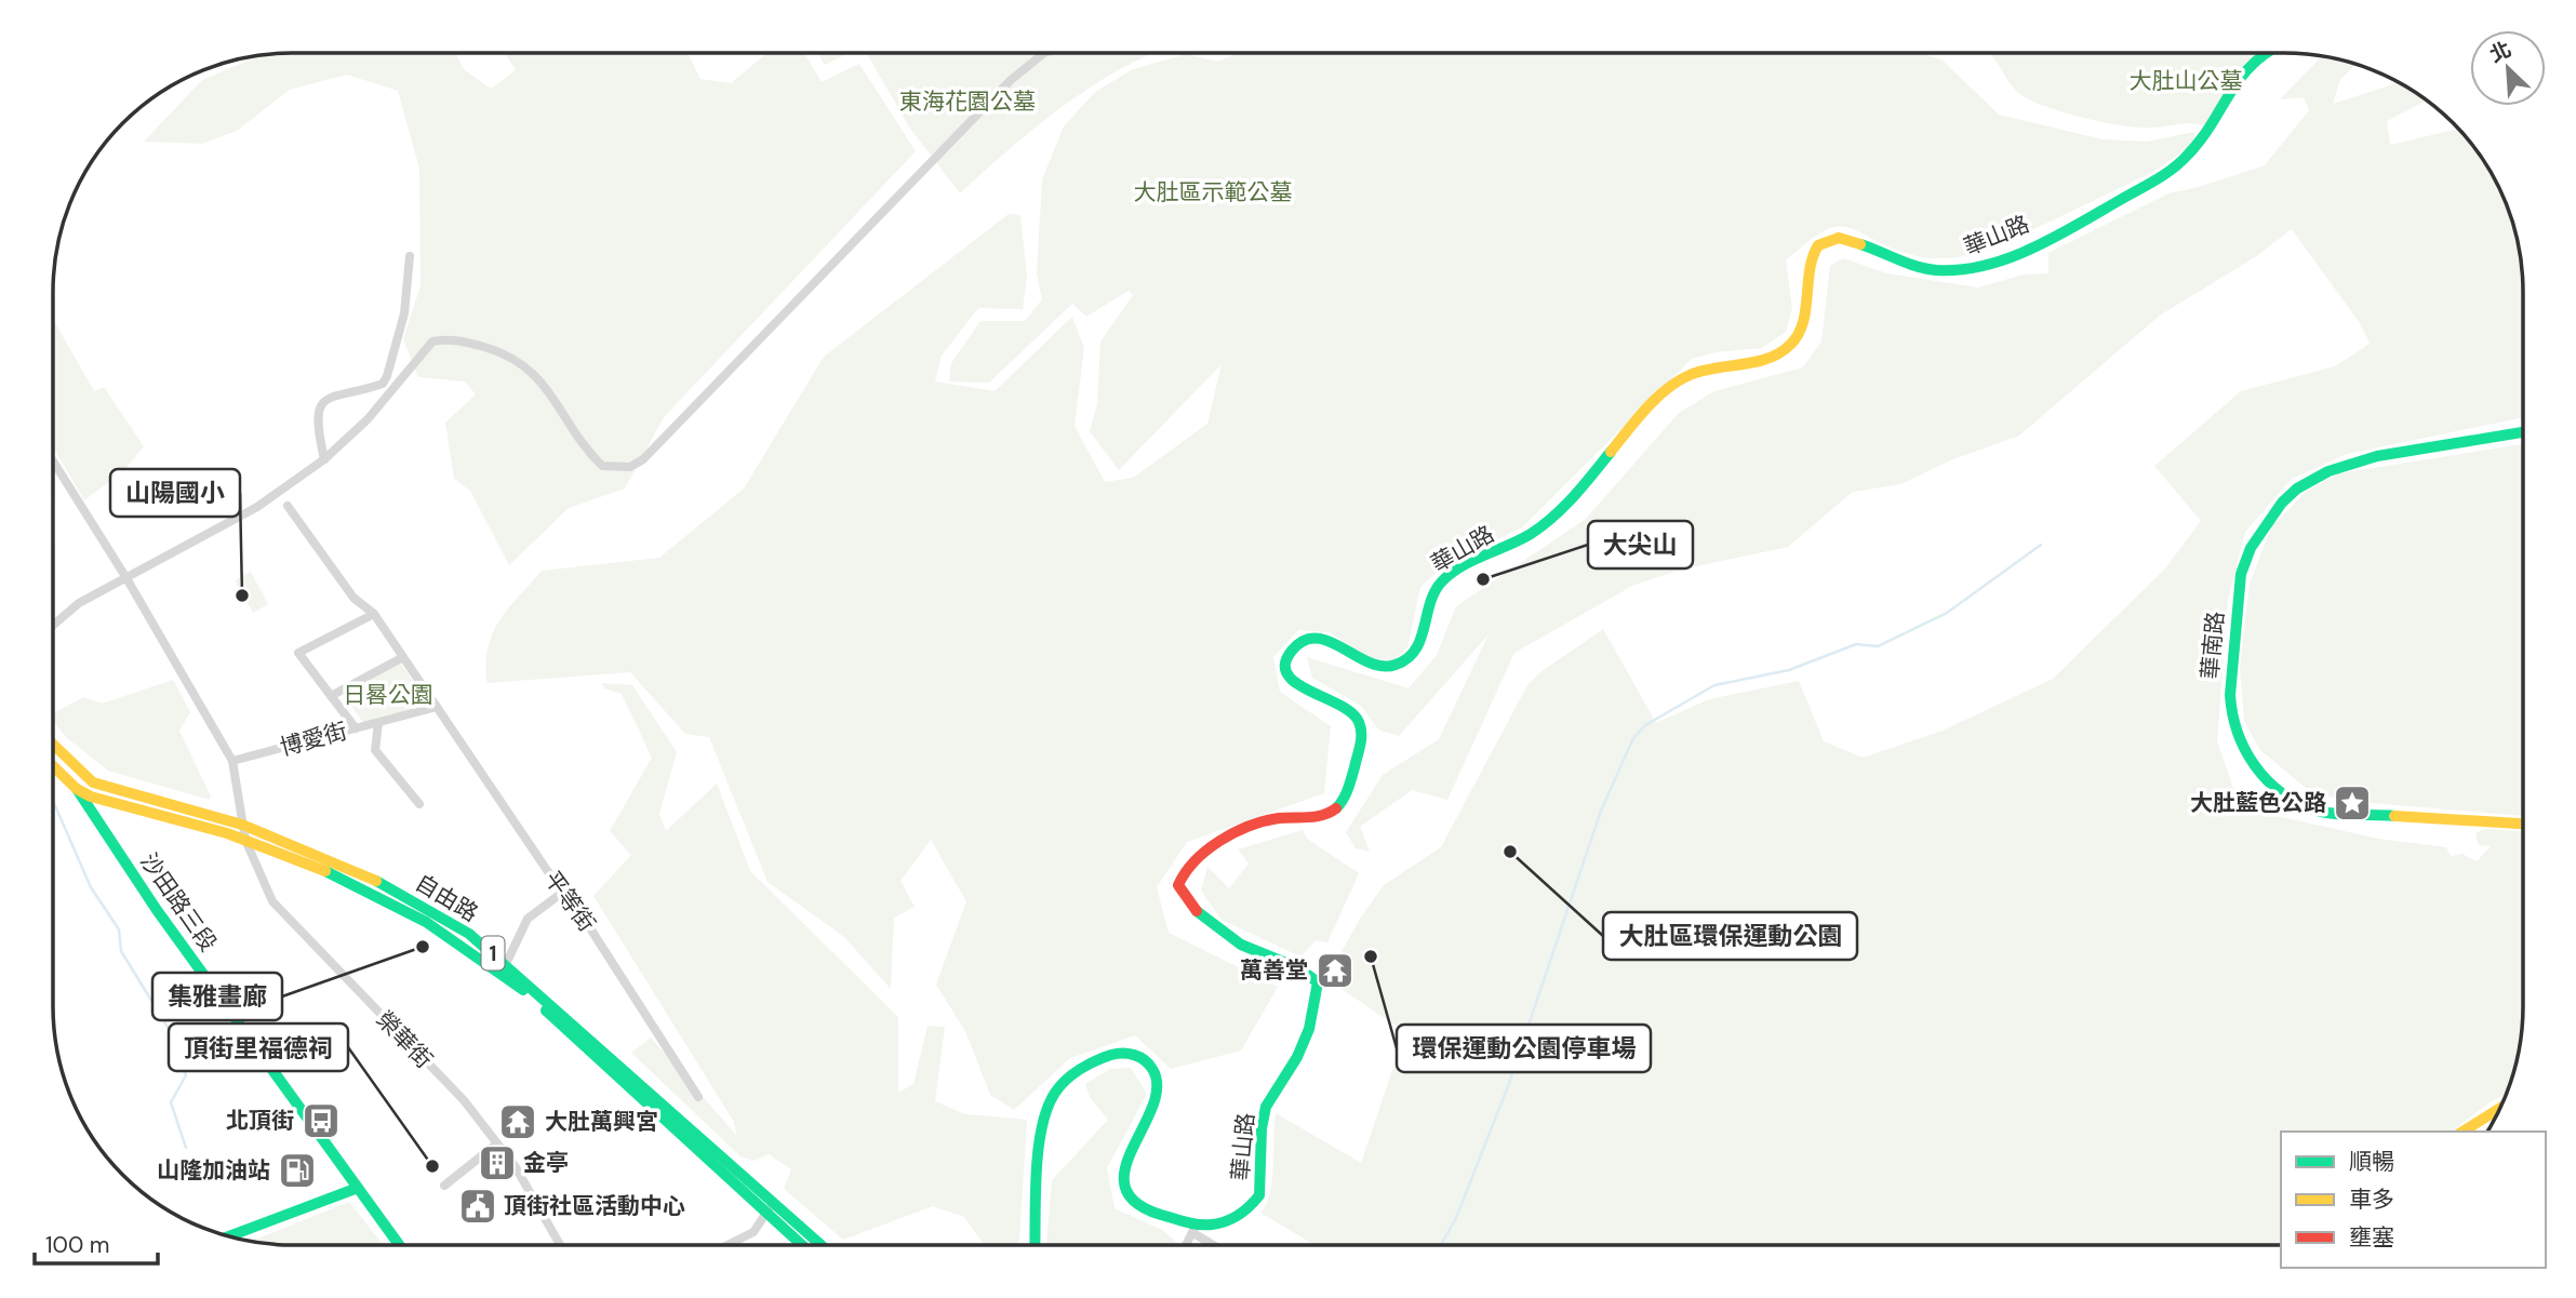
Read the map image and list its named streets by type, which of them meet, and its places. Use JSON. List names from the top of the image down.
{
  "streets": {
    "street": [
      "華山路",
      "華南路",
      "博愛街",
      "自由路",
      "平等街",
      "沙田路三段",
      "1",
      "榮華街"
    ]
  },
  "crossings": [
    ["博愛街", "平等街"],
    ["博愛街", "榮華街"],
    ["自由路", "沙田路三段"],
    ["自由路", "1"],
    ["自由路", "榮華街"]
  ],
  "parks": [
    "大肚山公墓",
    "東海花園公墓",
    "大肚區示範公墓",
    "日晷公園"
  ],
  "places": {
    "other": [
      "大尖山",
      "山陽國小",
      "大肚區環保運動公園",
      "集雅畫廊",
      "環保運動公園停車場",
      "頂街里福德祠"
    ],
    "place": ["大肚藍色公路"],
    "temple": ["萬善堂", "大肚萬興宮"],
    "bus stop": ["北頂街"],
    "building": ["金亭"],
    "fuel station": ["山隆加油站"],
    "public building": ["頂街社區活動中心"]
  },
  "legend": ["順暢", "車多", "壅塞"],
  "scale_bar": "100 m",
  "north": "top left"
}
